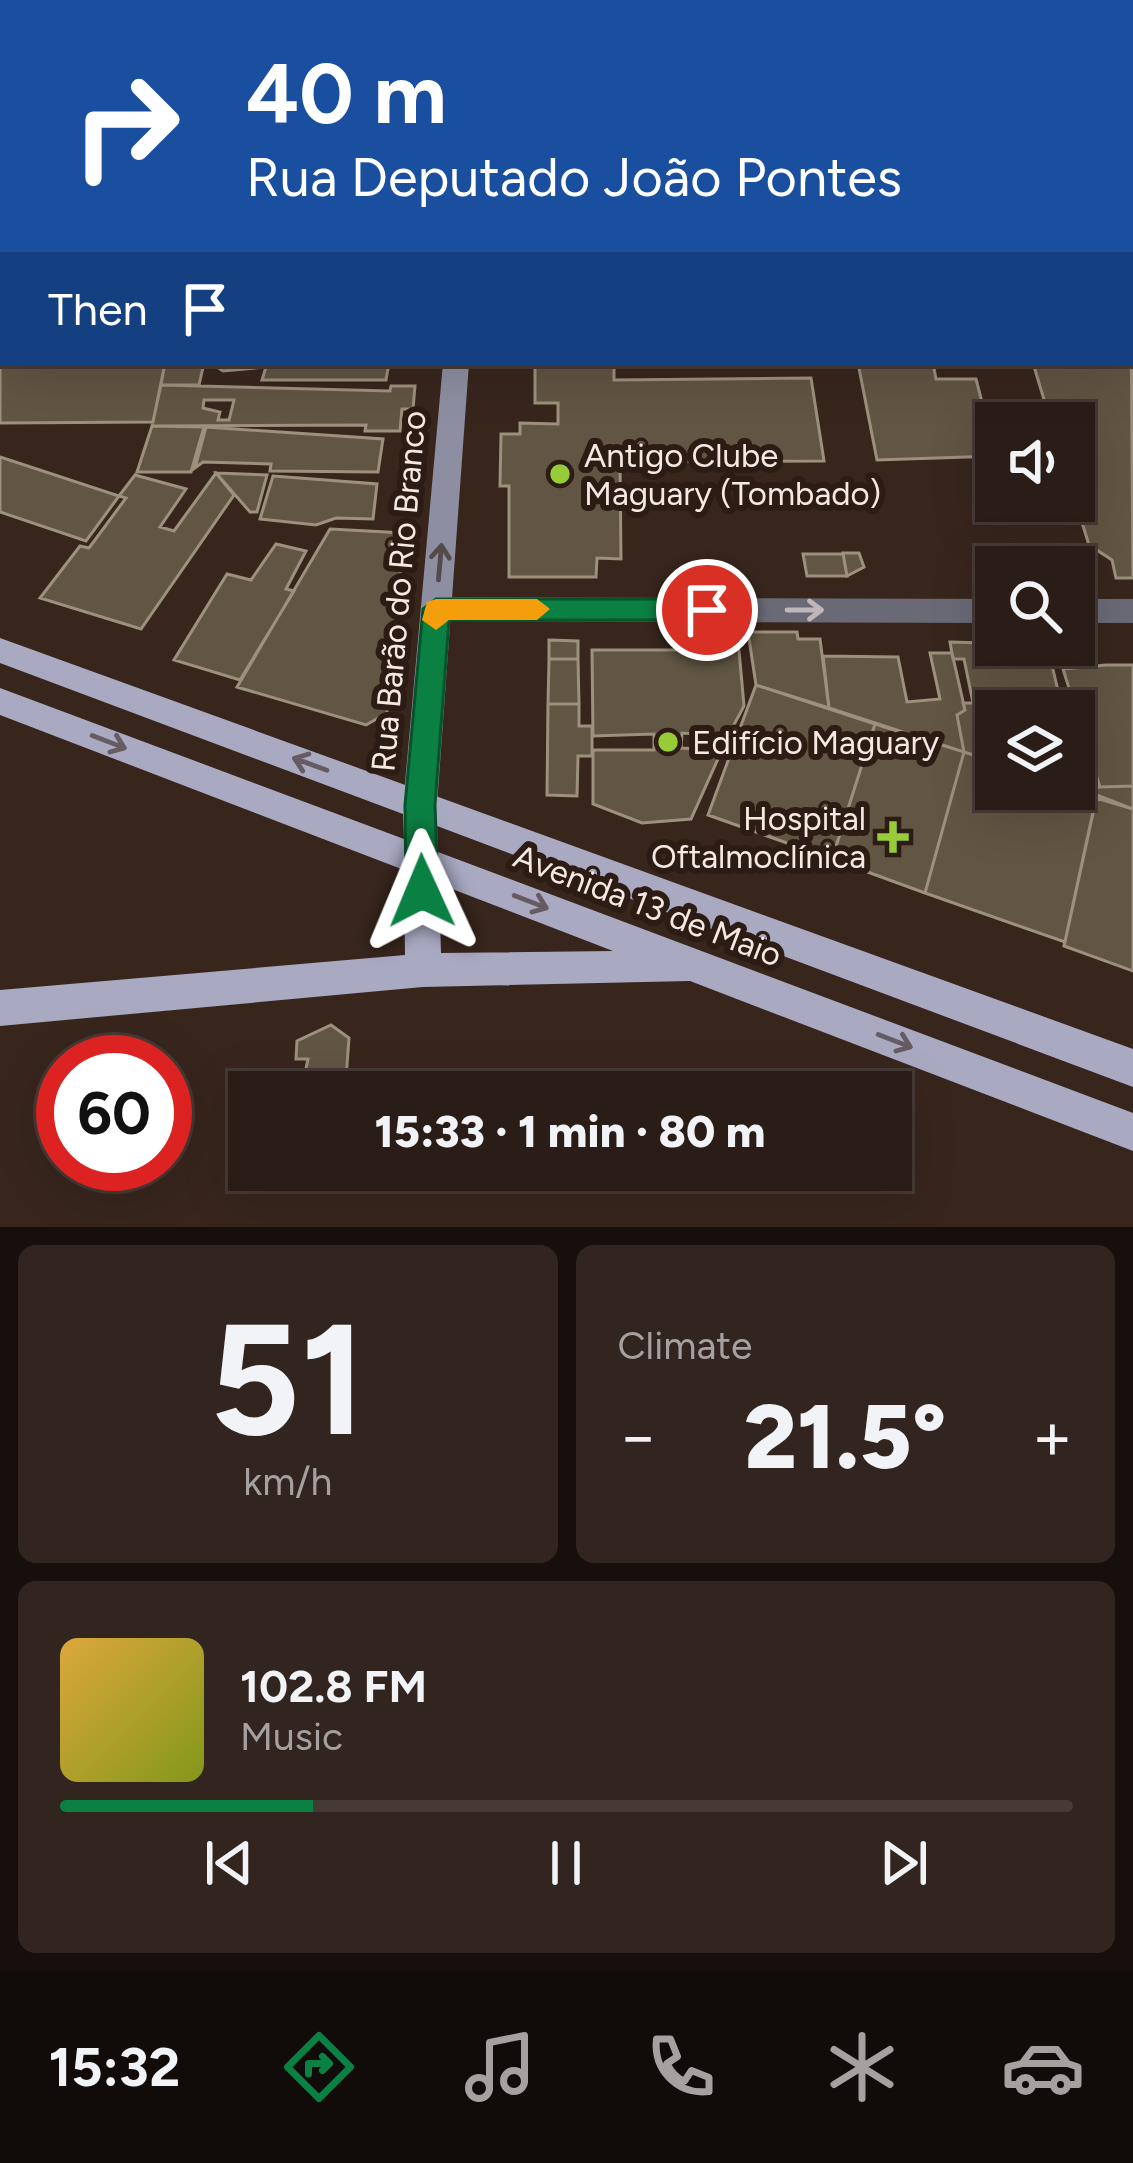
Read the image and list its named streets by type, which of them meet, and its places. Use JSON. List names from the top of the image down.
{
  "streets": {
    "main road": ["Rua Barão do Rio Branco", "Avenida 13 de Maio"]
  },
  "crossings": [
    ["Rua Barão do Rio Branco", "Avenida 13 de Maio"]
  ],
  "one_way": ["Rua Barão do Rio Branco"],
  "places": {
    "other": ["Antigo Clube Maguary (Tombado)", "Edifício Maguary"],
    "health": ["Hospital Oftalmoclínica"]
  },
  "page": {
    "turn": ["40 m", "Rua Deputado João Pontes"],
    "then": "Then",
    "limit": "60",
    "trip": "15:33 · 1 min · 80 m",
    "tile": [
      ["51", "km/h"],
      "Climate"
    ],
    "heat": ["−", "21.5°", "+"],
    "song": ["102.8 FM", "Music"],
    "tabs": "15:32"
  }
}
